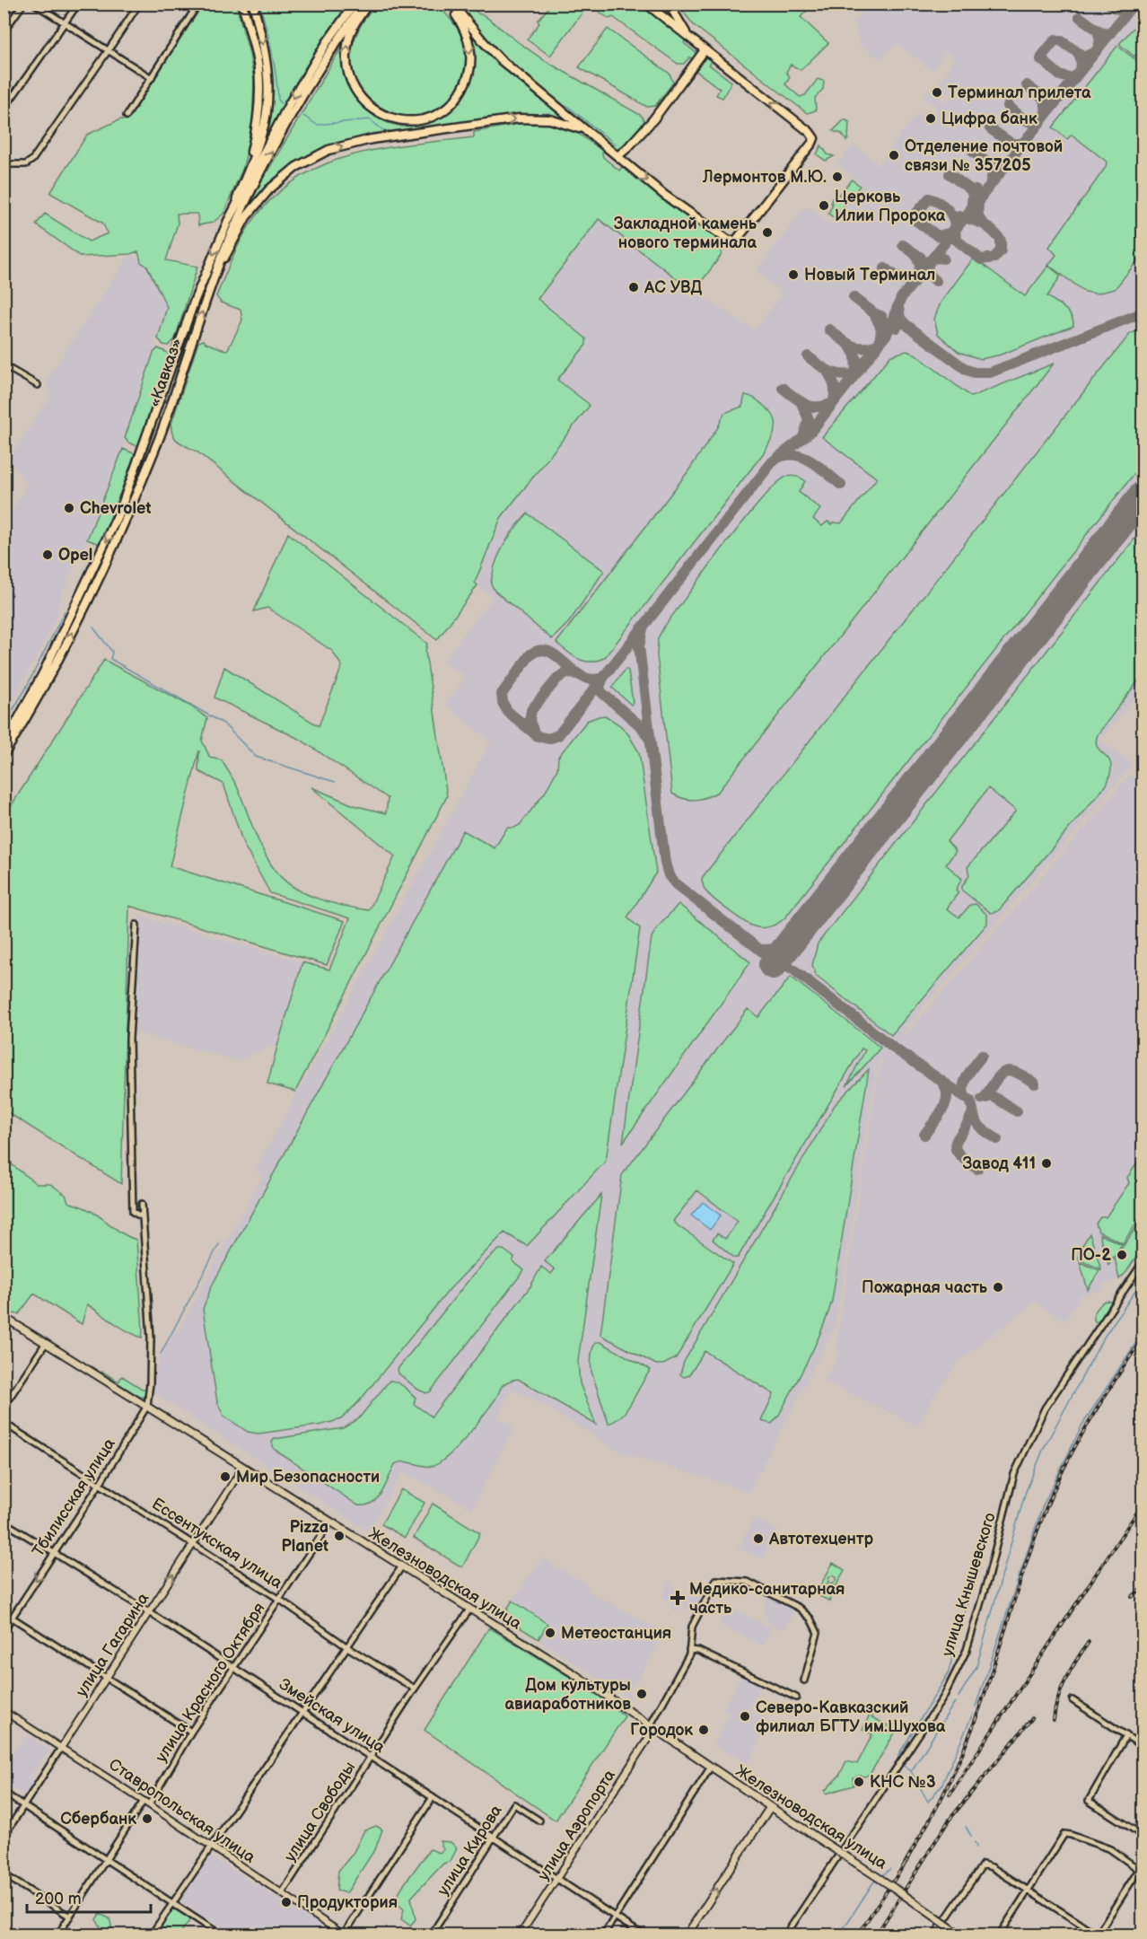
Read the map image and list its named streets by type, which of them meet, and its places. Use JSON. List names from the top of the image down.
{
  "streets": {
    "main road": ["«Кавказ»", "Железноводская улица"],
    "street": [
      "Тбилисская улица",
      "Ессентукская улица",
      "улица Кнышевского",
      "улица Гагарина",
      "улица Красного Октября",
      "Змейская улица",
      "Ставропольская улица",
      "улица Свободы",
      "улица Аэропорта",
      "улица Кирова"
    ]
  },
  "crossings": [
    ["Тбилисская улица", "Ессентукская улица"],
    ["Тбилисская улица", "Железноводская улица"],
    ["Тбилисская улица", "Змейская улица"],
    ["Ессентукская улица", "улица Гагарина"],
    ["Ессентукская улица", "улица Красного Октября"],
    ["Ессентукская улица", "улица Свободы"],
    ["Железноводская улица", "улица Гагарина"],
    ["Железноводская улица", "улица Красного Октября"],
    ["Железноводская улица", "улица Свободы"],
    ["Железноводская улица", "улица Аэропорта"],
    ["улица Гагарина", "Змейская улица"],
    ["улица Гагарина", "Ставропольская улица"],
    ["улица Красного Октября", "Змейская улица"],
    ["улица Красного Октября", "Ставропольская улица"],
    ["Змейская улица", "улица Свободы"],
    ["Змейская улица", "улица Аэропорта"],
    ["Змейская улица", "улица Кирова"],
    ["Ставропольская улица", "улица Свободы"]
  ],
  "places": {
    "other": [
      "Терминал прилета",
      "Цифра банк",
      "Отделение почтовой связи № 357205",
      "Лермонтов М.Ю.",
      "Церковь Илии Пророка",
      "Закладной камень нового терминала",
      "Новый Терминал",
      "АС УВД",
      "Chevrolet",
      "Opel",
      "Завод 411",
      "ПО-2",
      "Пожарная часть",
      "Мир Безопасности",
      "Pizza Planet",
      "Автотехцентр",
      "Метеостанция",
      "Дом культуры авиаработников",
      "Северо-Кавказский филиал БГТУ им.Шухова",
      "Городок",
      "КНС №3",
      "Сбербанк",
      "Продуктория"
    ],
    "health": ["Медико-санитарная часть"]
  },
  "scale_bar": "200 m"
}
